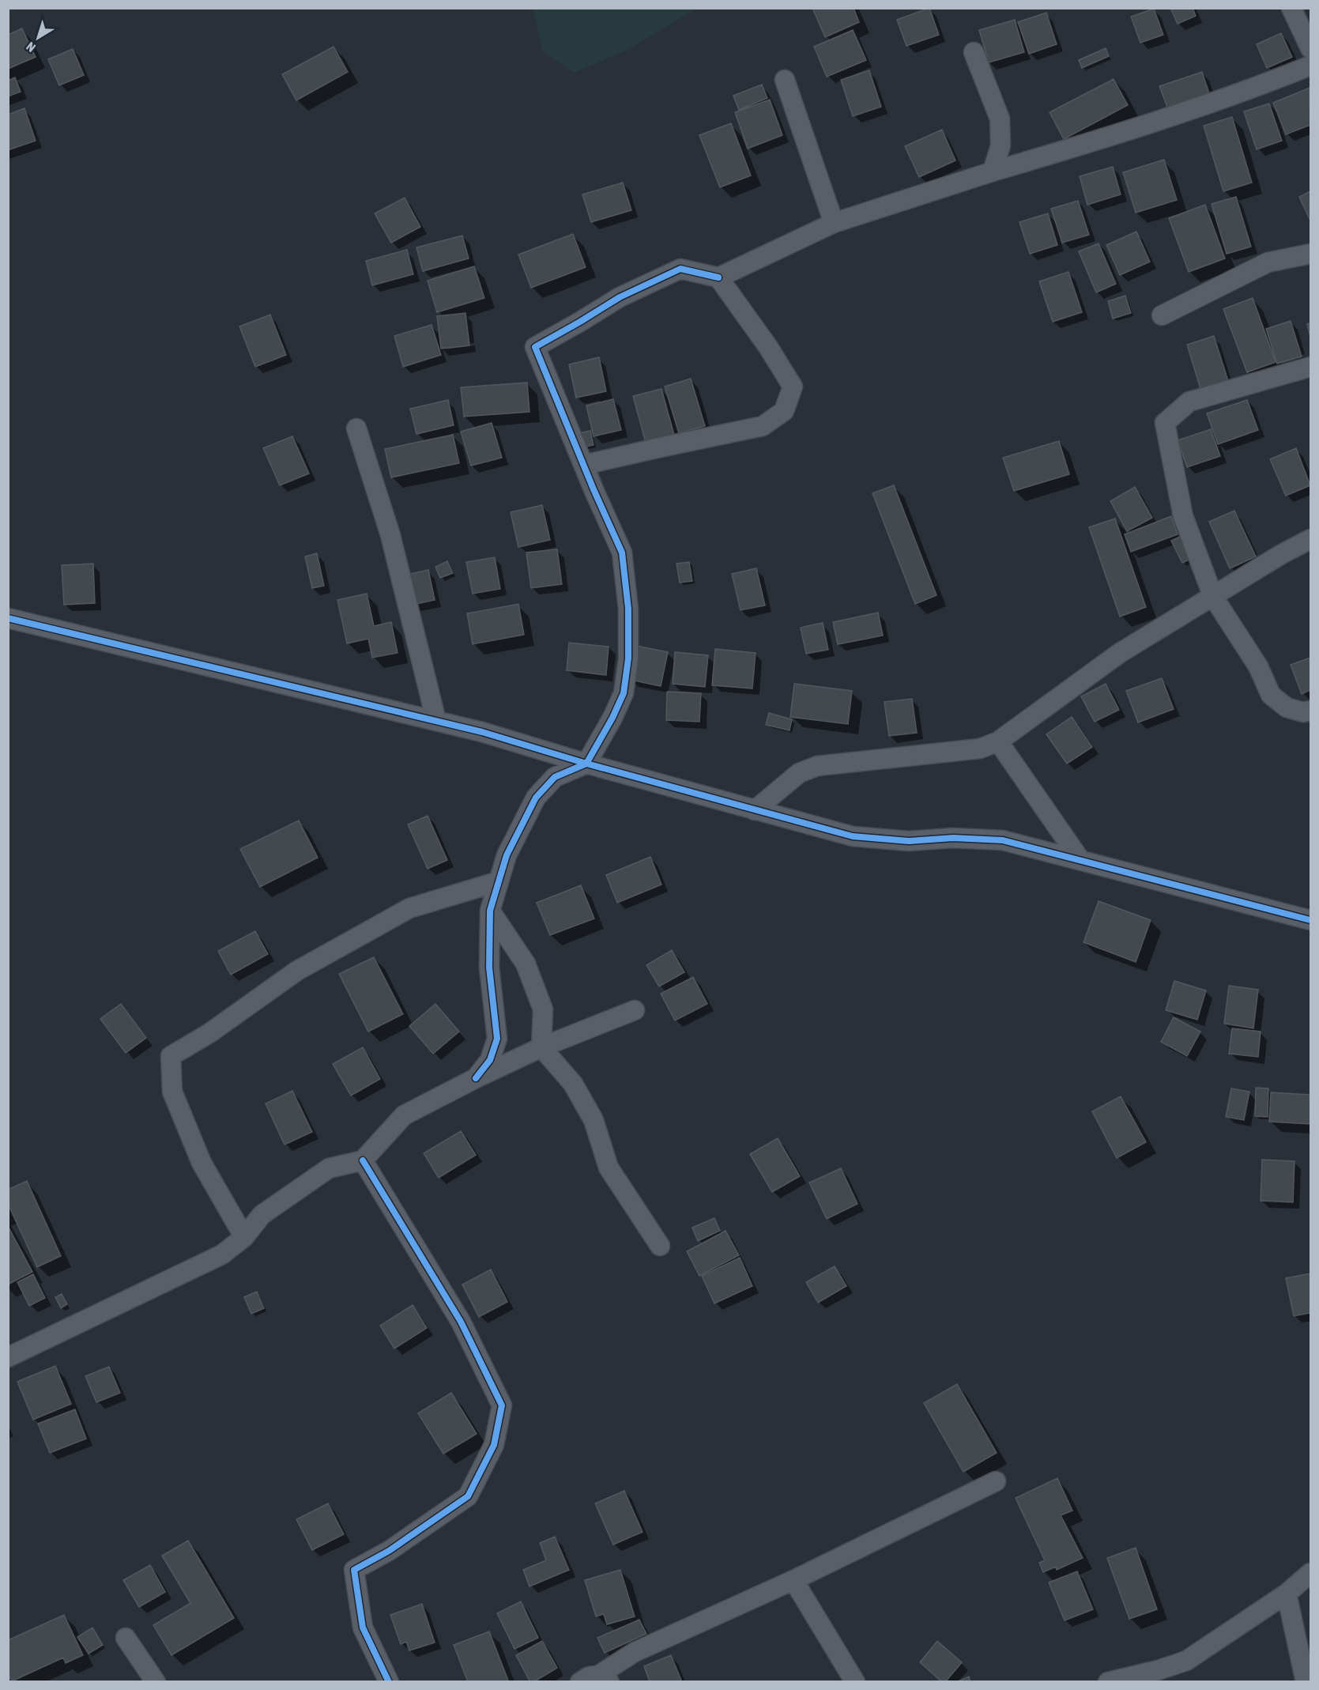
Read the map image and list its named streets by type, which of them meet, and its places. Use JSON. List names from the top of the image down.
{
  "north": "bottom left"
}
